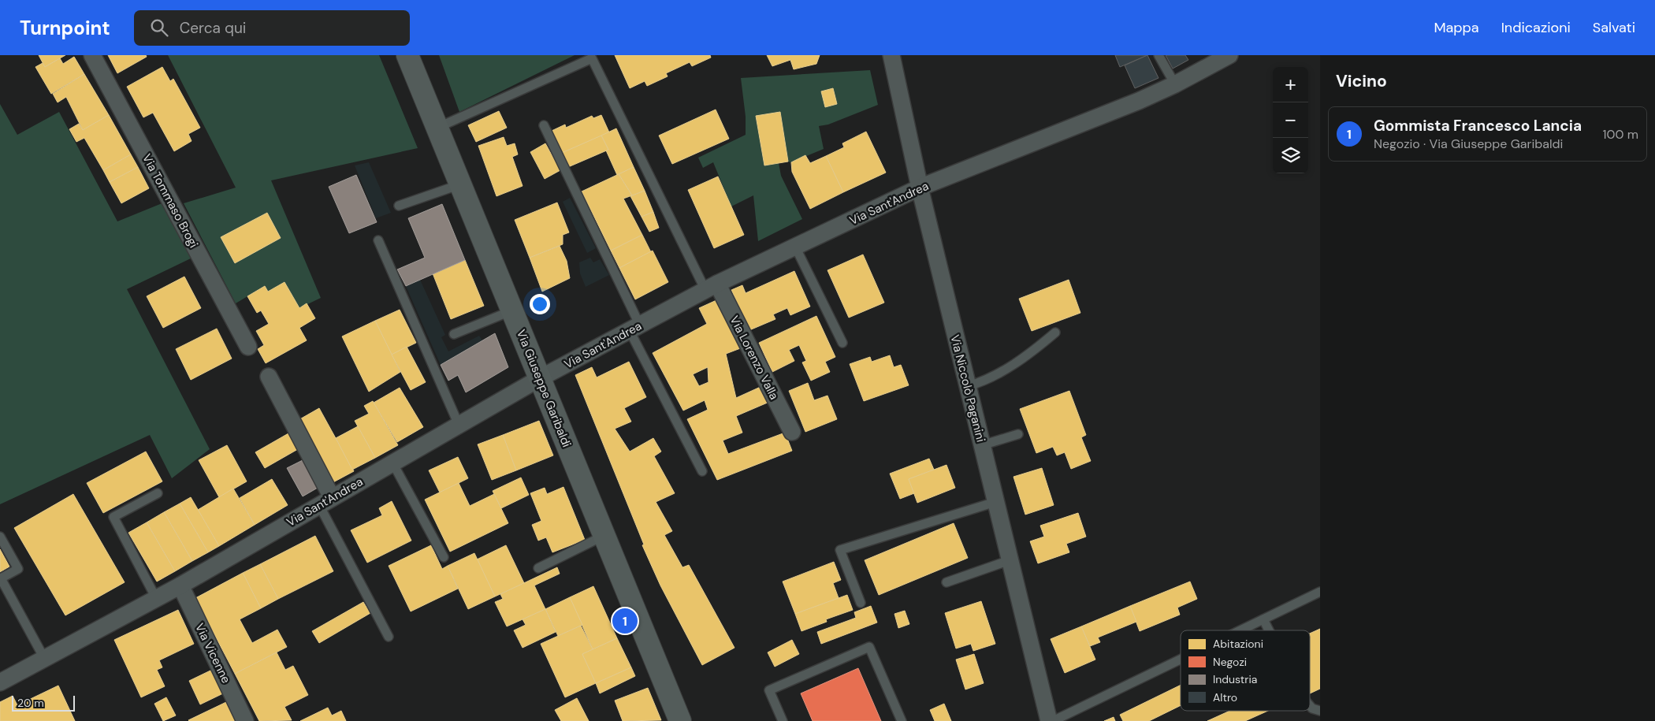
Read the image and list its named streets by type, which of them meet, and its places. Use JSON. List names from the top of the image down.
{
  "streets": {
    "street": [
      "Via Tommaso Brogi",
      "Via Sant'Andrea",
      "Via Lorenzo Valla",
      "Via Giuseppe Garibaldi",
      "Via Niccolò Paganini",
      "Via Vicenne"
    ]
  },
  "crossings": [
    ["Via Sant'Andrea", "Via Lorenzo Valla"],
    ["Via Sant'Andrea", "Via Giuseppe Garibaldi"],
    ["Via Sant'Andrea", "Via Niccolò Paganini"],
    ["Via Sant'Andrea", "Via Vicenne"]
  ],
  "legend": [
    "Abitazioni",
    "Negozi",
    "Industria",
    "Altro"
  ],
  "scale_bar": "20 m",
  "page": {
    "header": "Turnpoint",
    "search": "Cerca qui",
    "nav": ["Mappa", "Indicazioni", "Salvati"],
    "heading": "Vicino",
    "map_buttons": ["+", "−"],
    "list": [
      {
        "mark": "1",
        "name": "Gommista Francesco Lancia",
        "note": "Negozio · Via Giuseppe Garibaldi",
        "value": "100 m"
      }
    ],
    "pins": "1",
    "scale": "20 m"
  }
}
